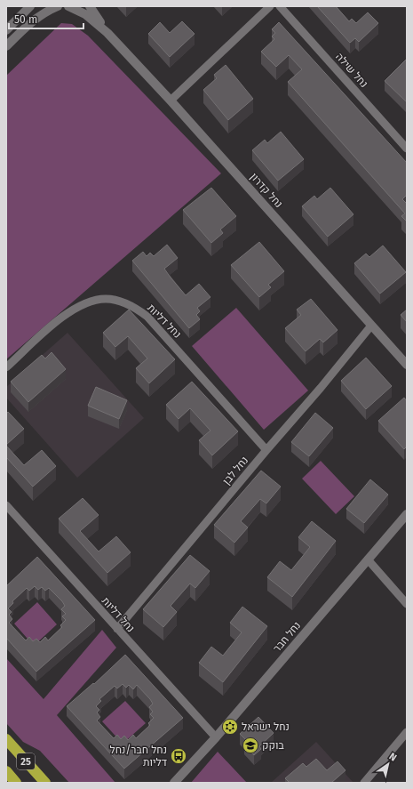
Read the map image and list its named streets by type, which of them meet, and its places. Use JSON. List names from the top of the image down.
{
  "streets": {
    "highway": ["25"],
    "street": [
      "נחל שילה",
      "נחל קדרון",
      "נחל דליות",
      "נחל לבן",
      "נחל חבר"
    ]
  },
  "crossings": [
    ["נחל קדרון", "נחל לבן"],
    ["נחל דליות", "נחל לבן"],
    ["נחל דליות", "נחל חבר"]
  ],
  "places": {
    "synagogue": ["נחל ישראל"],
    "school or university": ["בוקק"],
    "bus stop": ["נחל חבר/נחל דליות"]
  },
  "scale_bar": "50 m",
  "north": "top right"
}
